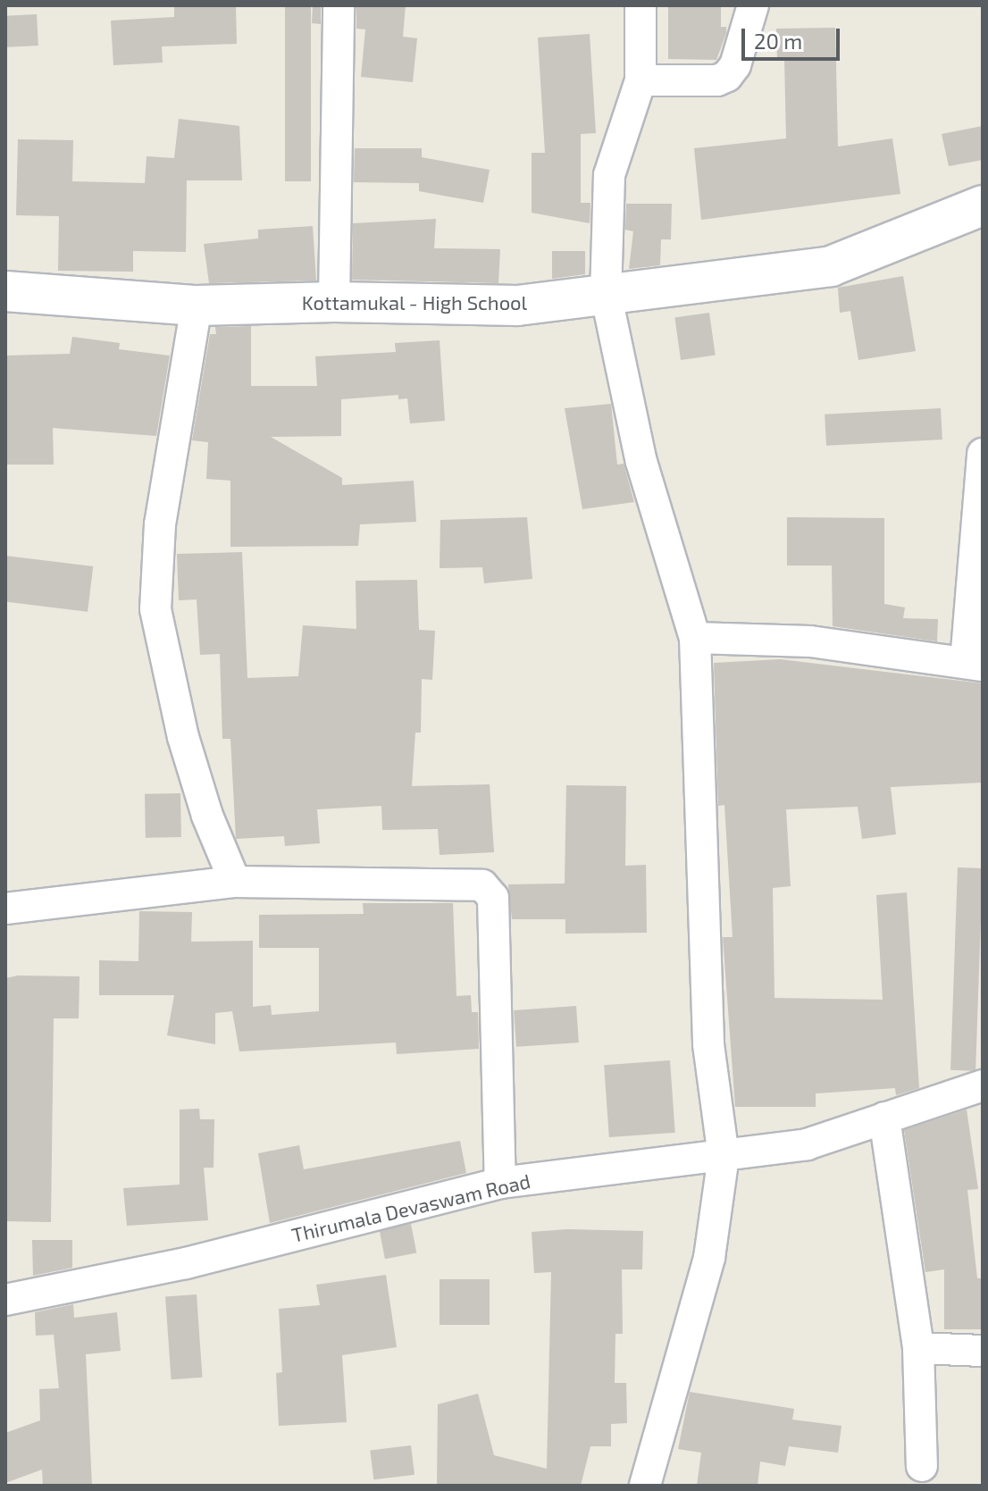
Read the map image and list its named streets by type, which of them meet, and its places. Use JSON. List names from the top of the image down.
{
  "streets": {
    "main road": ["Kottamukal - High School"],
    "street": ["Thirumala Devaswam Road"]
  },
  "scale_bar": "20 m"
}
